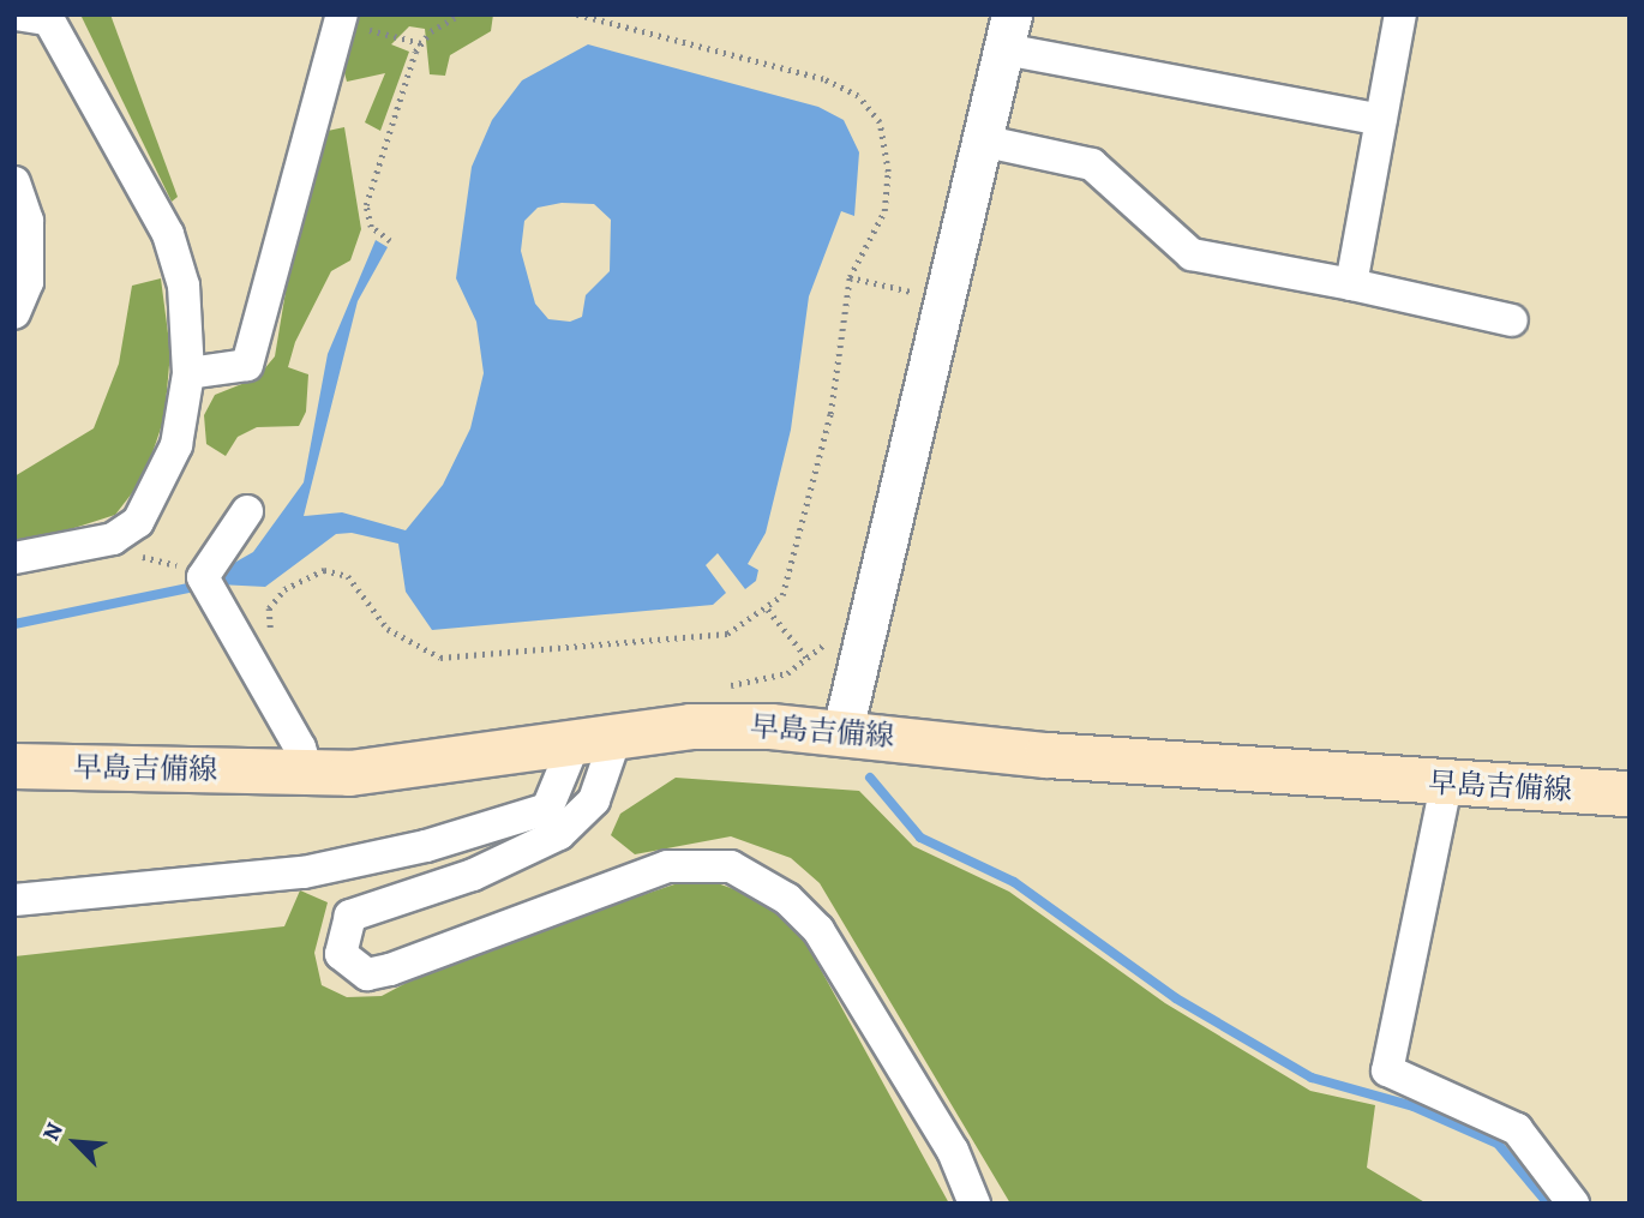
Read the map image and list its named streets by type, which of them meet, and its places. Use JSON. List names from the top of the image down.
{
  "streets": {
    "main road": ["早島吉備線"]
  },
  "north": "top left"
}
